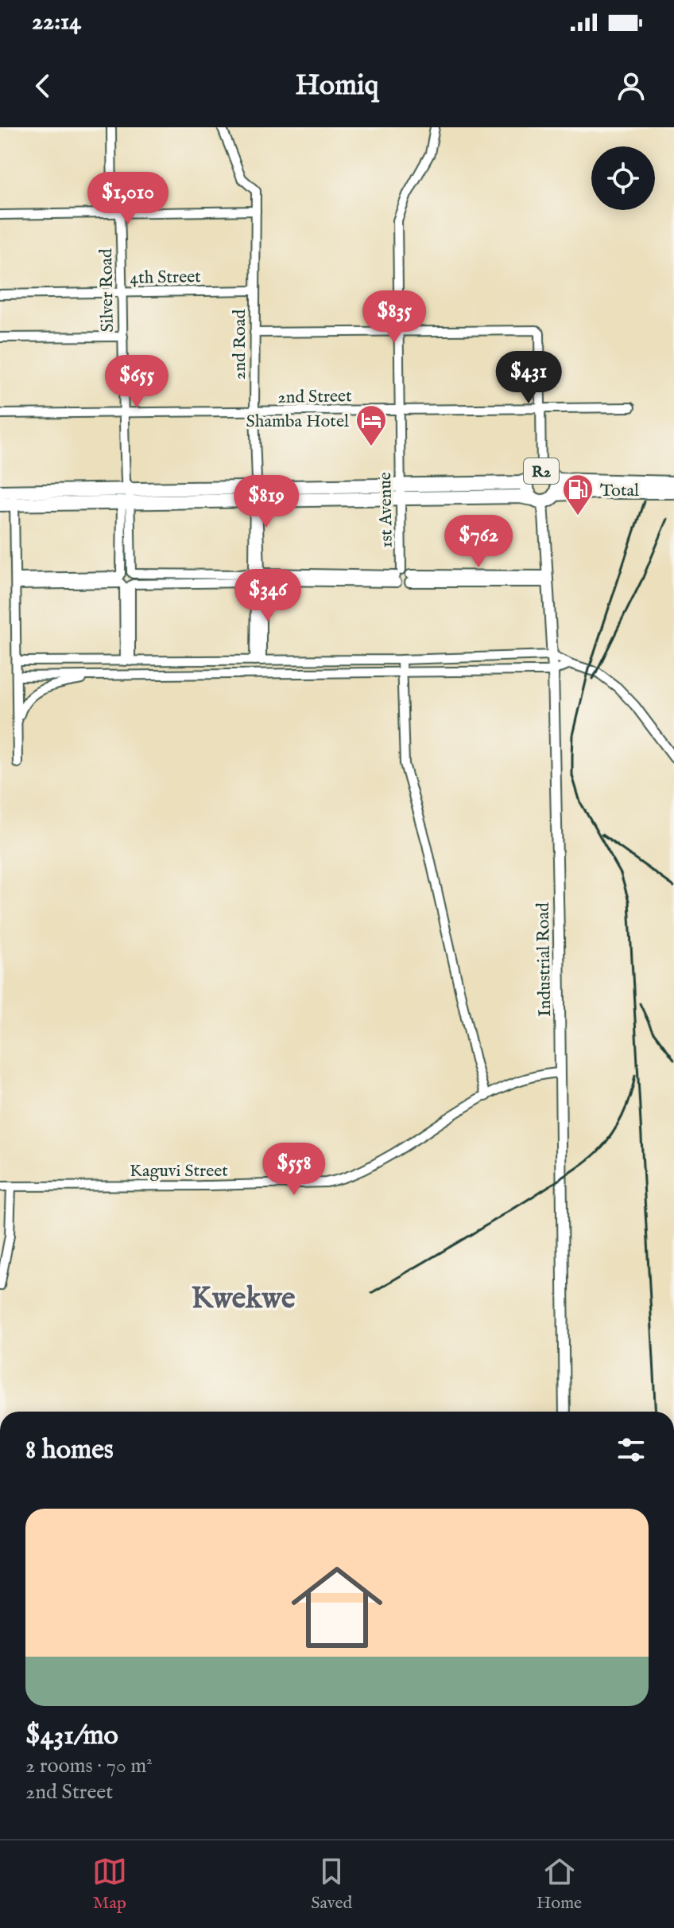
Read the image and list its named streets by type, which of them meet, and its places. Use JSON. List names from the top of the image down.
{
  "streets": {
    "highway": ["R2"],
    "street": [
      "4th Street",
      "Silver Road",
      "2nd Road",
      "2nd Street",
      "1st Avenue",
      "Industrial Road",
      "Kaguvi Street"
    ]
  },
  "crossings": [
    ["4th Street", "Silver Road"],
    ["4th Street", "2nd Road"],
    ["Silver Road", "2nd Street"],
    ["Silver Road", "R2"],
    ["2nd Road", "2nd Street"],
    ["2nd Road", "R2"],
    ["2nd Street", "1st Avenue"],
    ["R2", "1st Avenue"],
    ["R2", "Industrial Road"],
    ["Industrial Road", "Kaguvi Street"]
  ],
  "districts": ["Kwekwe"],
  "places": {
    "hotel": ["Shamba Hotel"],
    "fuel station": ["Total"]
  },
  "page": {
    "status": "22:14",
    "header": "Homiq",
    "price": [
      "$1,010",
      "$835",
      "$431",
      "$655",
      "$819",
      "$762",
      "$346",
      "$558"
    ],
    "heading": "8 homes",
    "list": [
      {
        "name": "$431/mo",
        "note": "2 rooms · 70 m² · 2nd Street"
      }
    ],
    "tabs": ["Map", "Saved", "Home"]
  }
}
